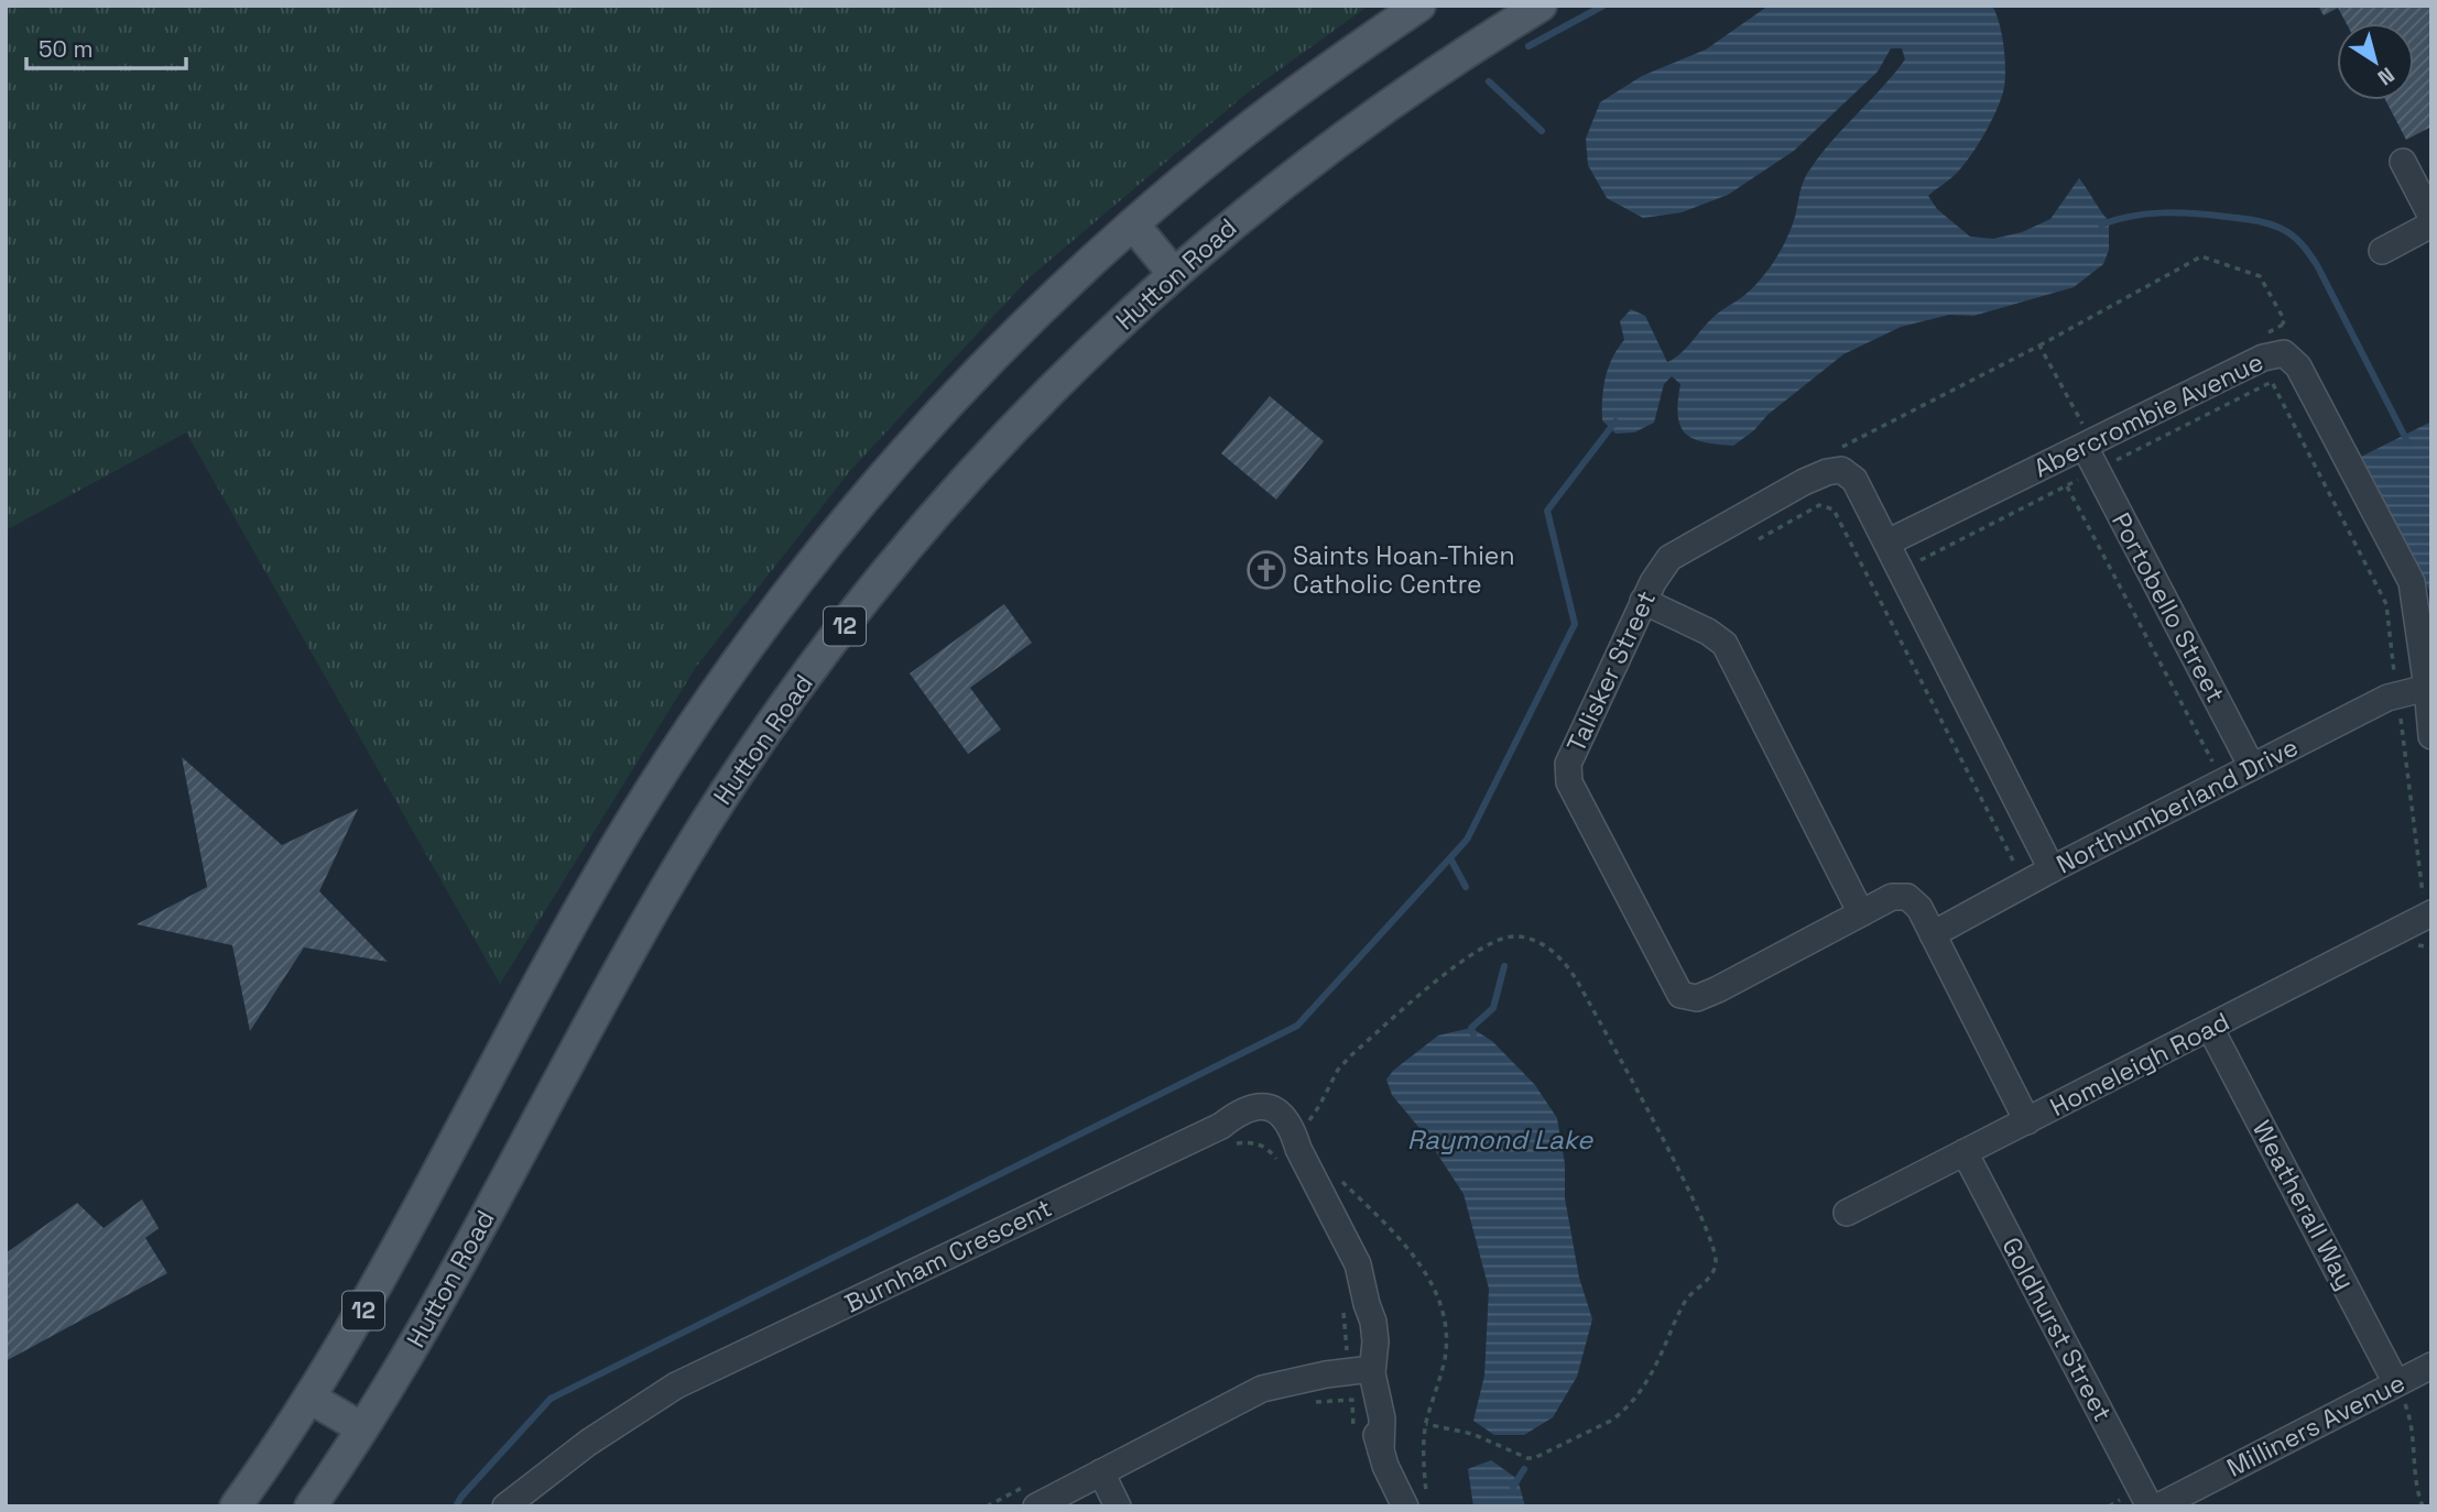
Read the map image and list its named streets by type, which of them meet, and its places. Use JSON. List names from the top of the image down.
{
  "streets": {
    "main road": ["Hutton Road", "12"],
    "street": [
      "Abercrombie Avenue",
      "Portobello Street",
      "Talisker Street",
      "Northumberland Drive",
      "Homeleigh Road",
      "Weatherall Way",
      "Burnham Crescent",
      "Goldhurst Street",
      "Milliners Avenue"
    ]
  },
  "crossings": [
    ["Abercrombie Avenue", "Portobello Street"],
    ["Abercrombie Avenue", "Talisker Street"],
    ["Abercrombie Avenue", "Northumberland Drive"],
    ["Portobello Street", "Northumberland Drive"],
    ["Talisker Street", "Northumberland Drive"],
    ["Talisker Street", "Homeleigh Road"],
    ["Homeleigh Road", "Weatherall Way"],
    ["Homeleigh Road", "Goldhurst Street"],
    ["Weatherall Way", "Milliners Avenue"]
  ],
  "water": ["Raymond Lake"],
  "places": {
    "church": ["Saints Hoan-Thien Catholic Centre"]
  },
  "scale_bar": "50 m",
  "north": "bottom right"
}
